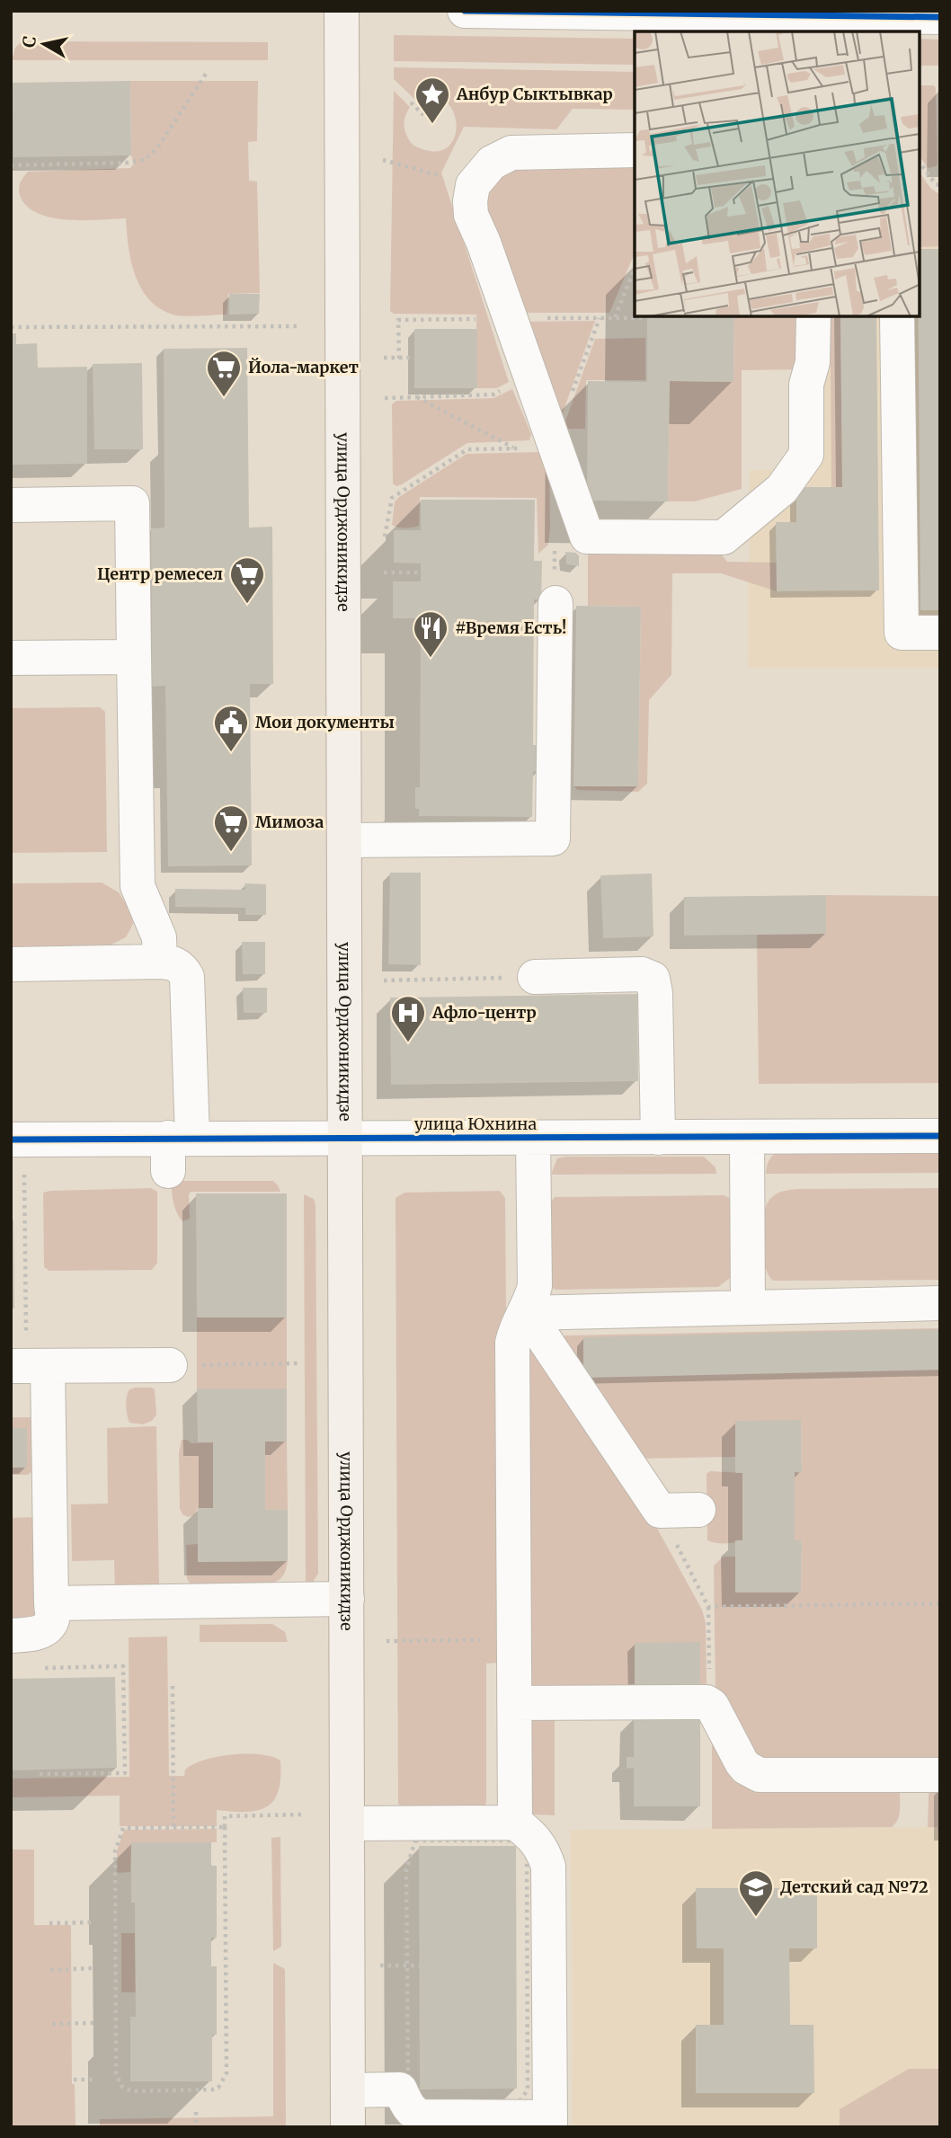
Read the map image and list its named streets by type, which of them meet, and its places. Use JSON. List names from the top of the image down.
{
  "streets": {
    "main road": ["улица Орджоникидзе"],
    "street": ["улица Юхнина"]
  },
  "crossings": [
    ["улица Орджоникидзе", "улица Юхнина"]
  ],
  "places": {
    "place": ["Анбур Сыктывкар"],
    "supermarket": ["Йола-маркет", "Центр ремесел", "Мимоза"],
    "restaurant": ["#Время Есть!"],
    "public building": ["Мои документы"],
    "hospital": ["Афло-центр"],
    "school or university": ["Детский сад №72"]
  },
  "north": "left"
}
